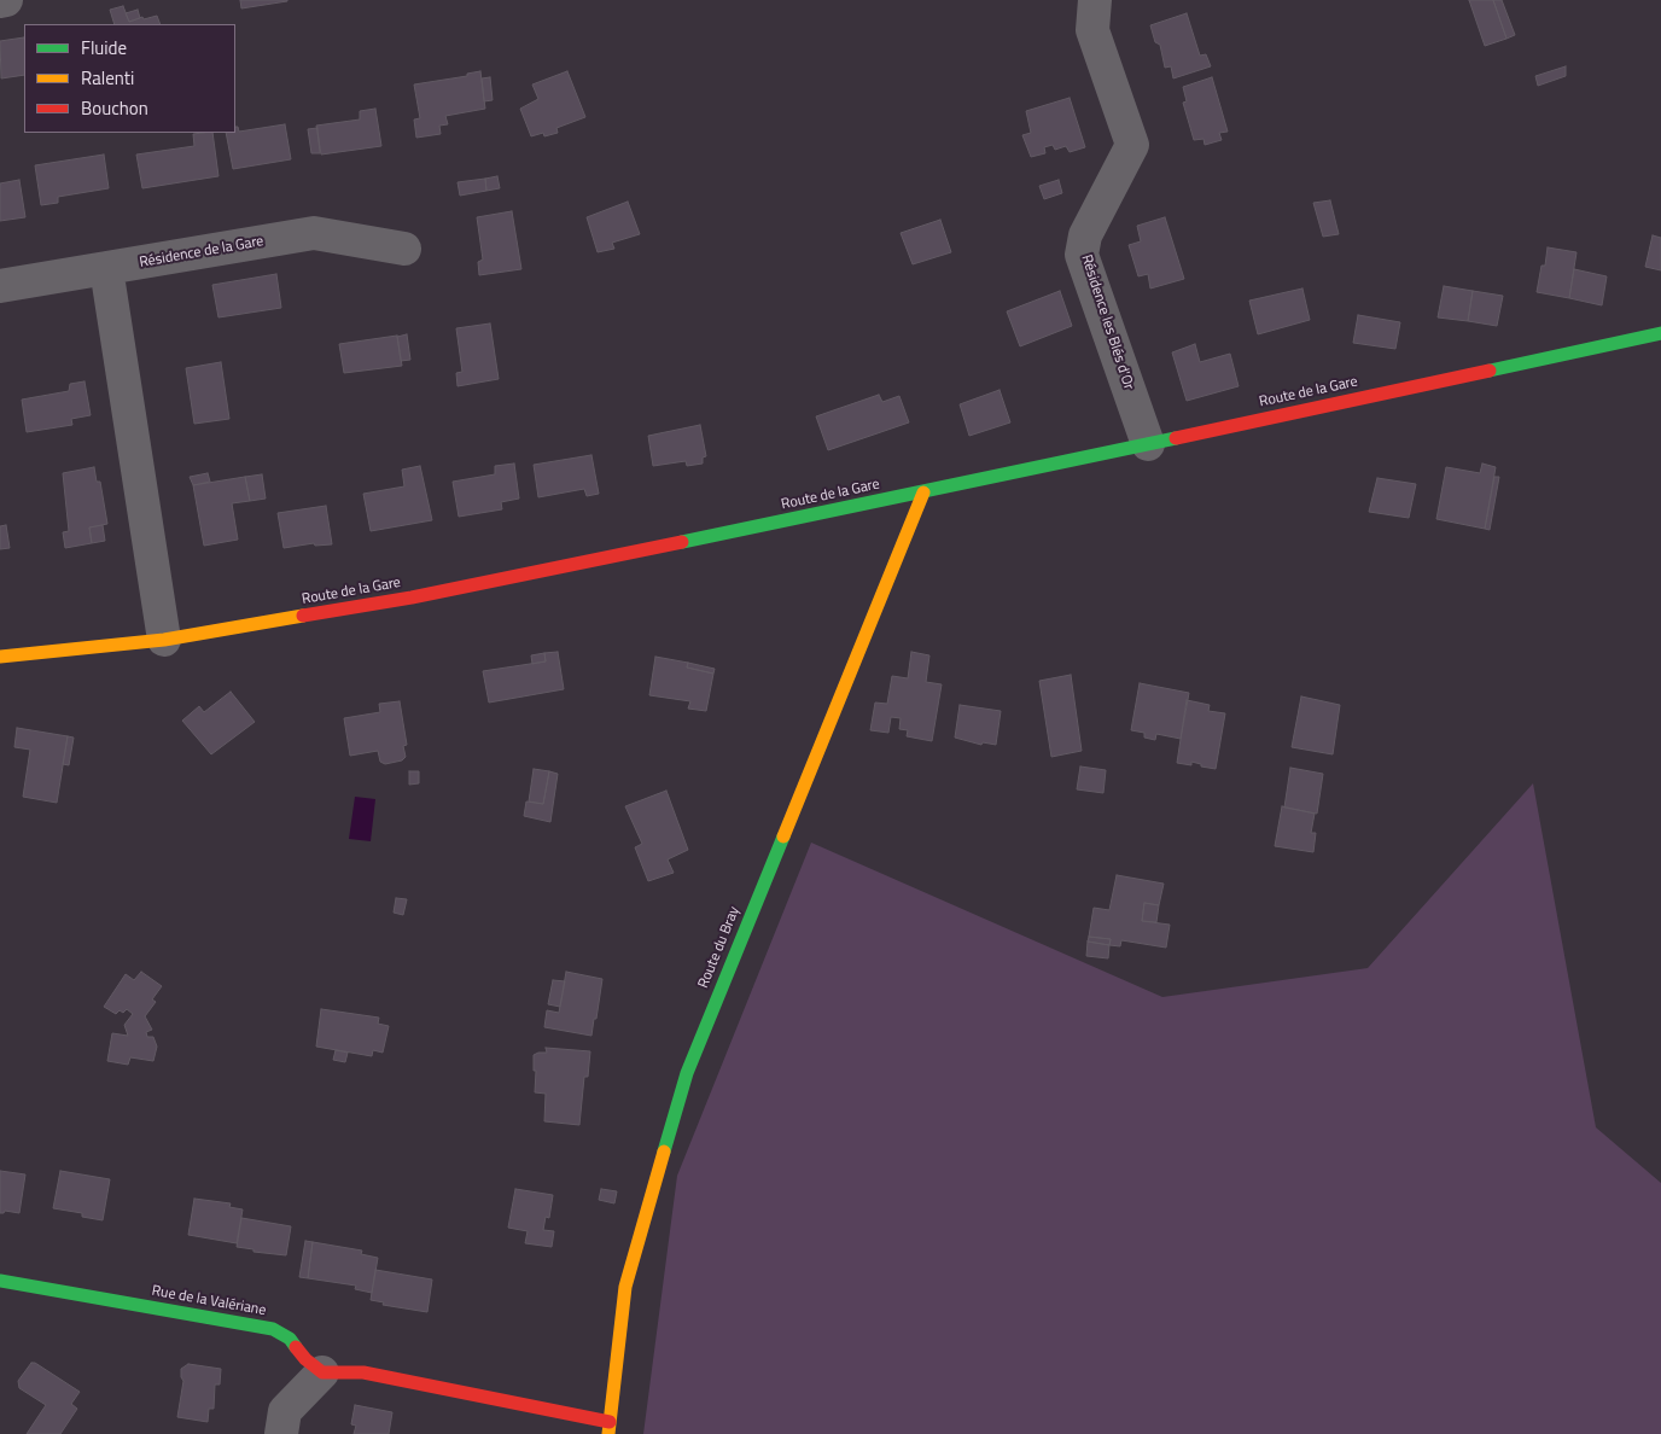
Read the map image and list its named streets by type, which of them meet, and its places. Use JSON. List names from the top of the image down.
{
  "streets": {
    "street": [
      "Résidence de la Gare",
      "Résidence les Blés d'Or",
      "Route de la Gare",
      "Route du Bray",
      "Rue de la Valériane"
    ]
  },
  "crossings": [
    ["Résidence les Blés d'Or", "Route de la Gare"],
    ["Route de la Gare", "Route du Bray"]
  ],
  "legend": ["Fluide", "Ralenti", "Bouchon"]
}
